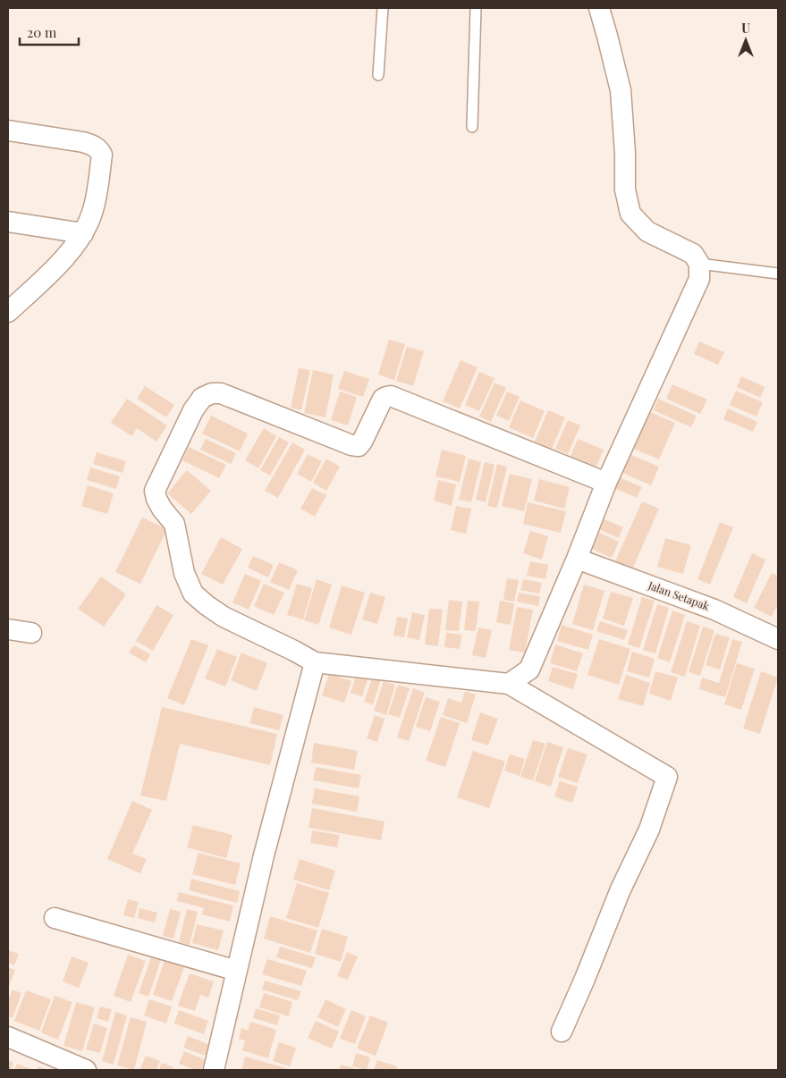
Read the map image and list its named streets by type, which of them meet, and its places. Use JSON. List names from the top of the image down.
{
  "streets": {
    "street": ["Jalan Setapak"]
  },
  "scale_bar": "20 m",
  "north": "top"
}
